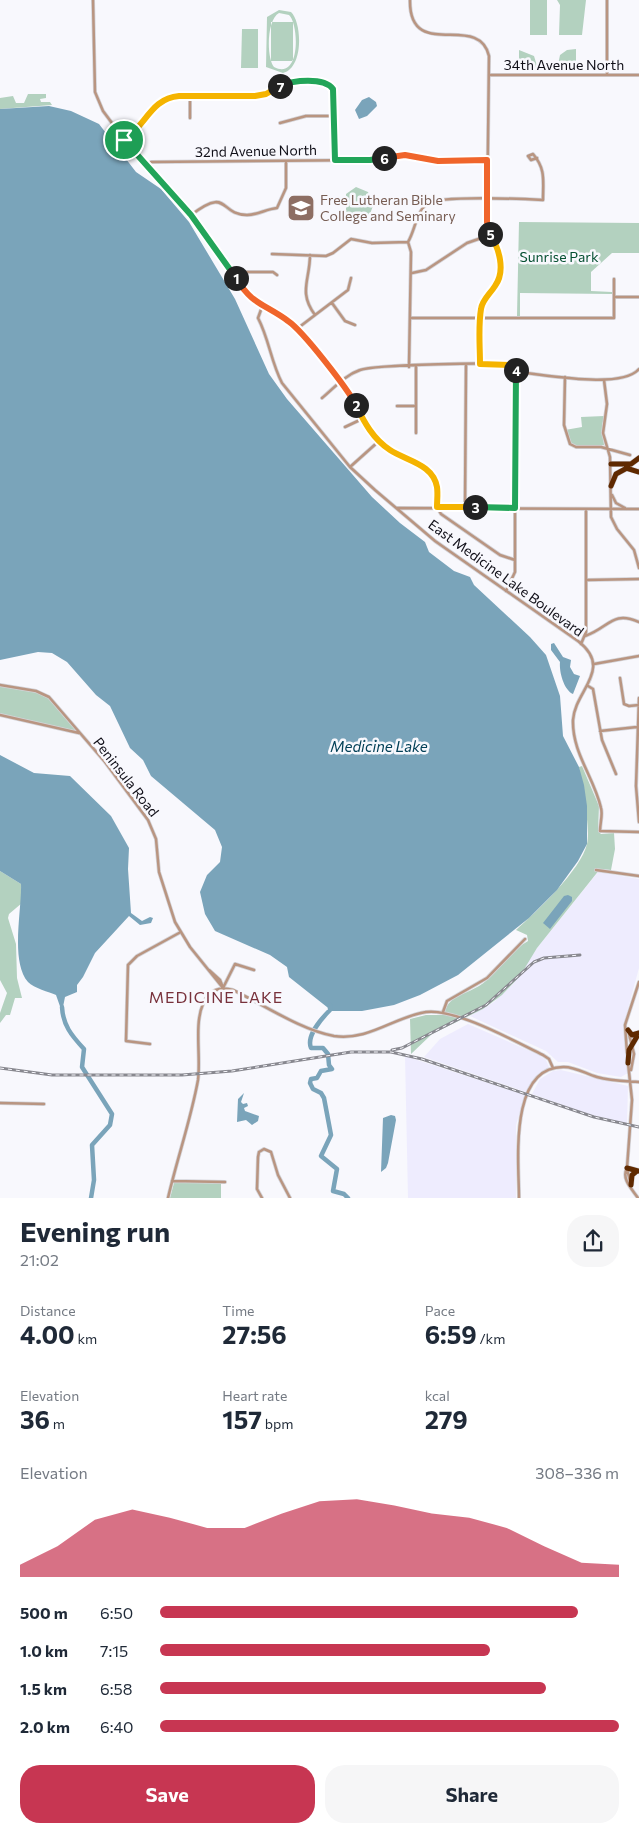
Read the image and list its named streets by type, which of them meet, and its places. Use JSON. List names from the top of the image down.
{
  "streets": {
    "street": [
      "34th Avenue North",
      "32nd Avenue North",
      "East Medicine Lake Boulevard",
      "Peninsula Road"
    ]
  },
  "districts": ["MEDICINE LAKE"],
  "water": ["Medicine Lake"],
  "parks": ["Sunrise Park"],
  "places": {
    "school or university": ["Free Lutheran Bible College and Seminary"]
  },
  "page": {
    "pins": [
      "7",
      "6",
      "5",
      "1",
      "4",
      "2",
      "3"
    ],
    "heading": ["Evening run", "21:02"],
    "stats": [
      ["Distance", "4.00 km"],
      ["Time", "27:56"],
      ["Pace", "6:59 /km"],
      ["Elevation", "36 m"],
      ["Heart rate", "157 bpm"],
      ["kcal", "279"]
    ],
    "chart": ["Elevation", "308–336 m"],
    "list": [
      {
        "name": "500 m",
        "note": "6:50"
      },
      {
        "name": "1.0 km",
        "note": "7:15"
      },
      {
        "name": "1.5 km",
        "note": "6:58"
      },
      {
        "name": "2.0 km",
        "note": "6:40"
      }
    ],
    "buttons": ["Save", "Share"]
  }
}
